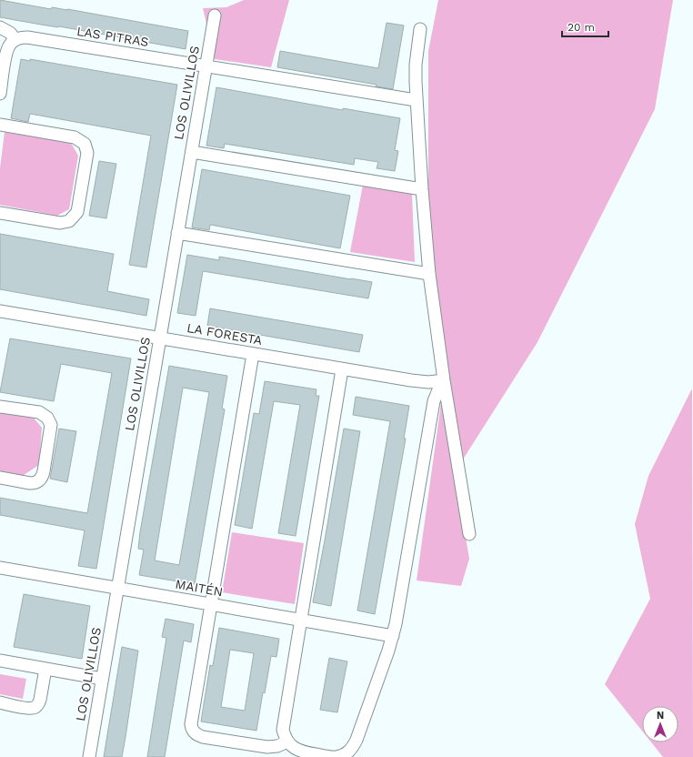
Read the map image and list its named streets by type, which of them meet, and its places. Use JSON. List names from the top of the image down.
{
  "streets": {
    "street": [
      "LAS PITRAS",
      "LOS OLIVILLOS",
      "LA FORESTA",
      "MAITÉN"
    ]
  },
  "crossings": [
    ["LAS PITRAS", "LOS OLIVILLOS"],
    ["LOS OLIVILLOS", "LA FORESTA"],
    ["LOS OLIVILLOS", "MAITÉN"]
  ],
  "scale_bar": "20 m",
  "north": "top"
}
